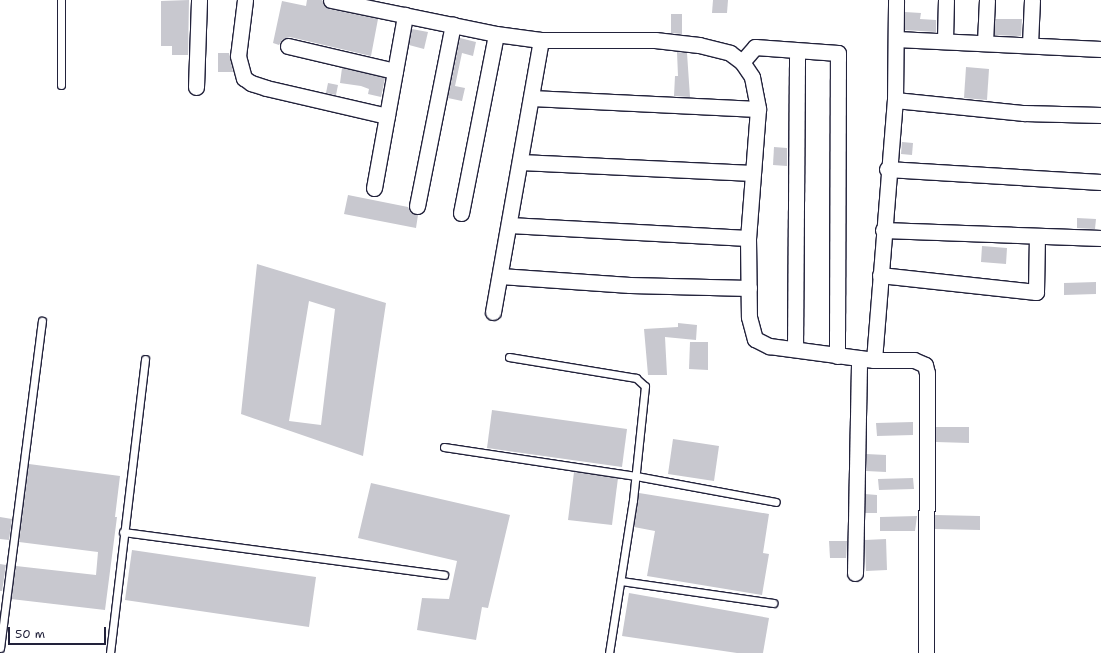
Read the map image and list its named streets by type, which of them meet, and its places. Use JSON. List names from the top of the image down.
{
  "scale_bar": "50 m"
}
